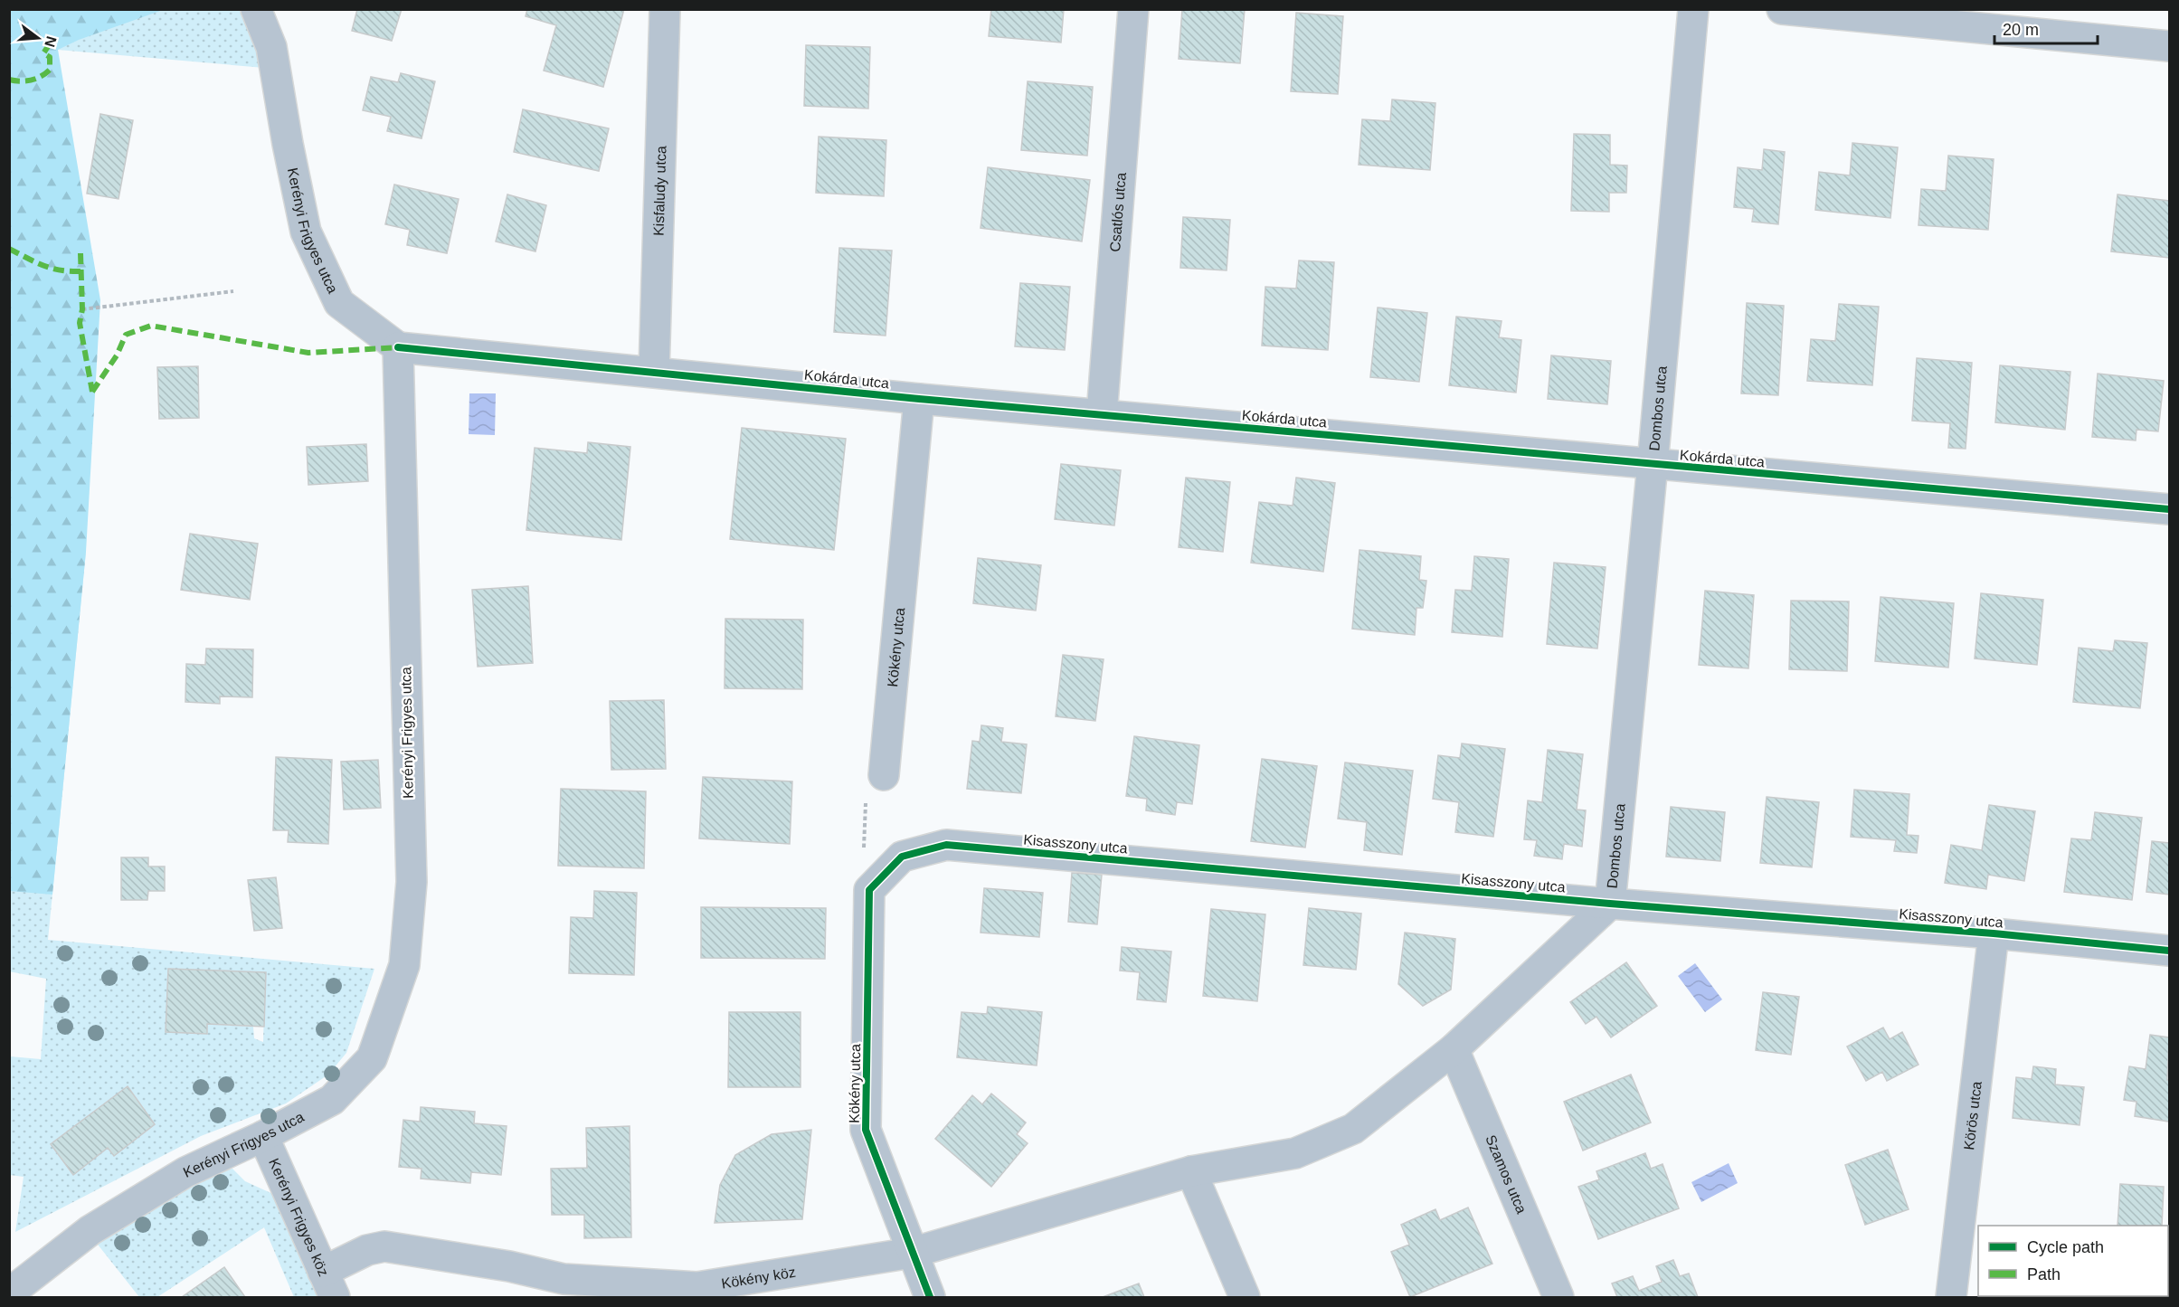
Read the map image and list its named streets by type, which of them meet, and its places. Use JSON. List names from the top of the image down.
{
  "streets": {
    "street": [
      "Kisfaludy utca",
      "Csatlós utca",
      "Kerényi Frigyes utca",
      "Kokárda utca",
      "Dombos utca",
      "Kökény utca",
      "Kisasszony utca",
      "Körös utca",
      "Szamos utca",
      "Kerényi Frigyes köz",
      "Kökény köz"
    ]
  },
  "crossings": [
    ["Kisfaludy utca", "Kokárda utca"],
    ["Csatlós utca", "Kokárda utca"],
    ["Kerényi Frigyes utca", "Kokárda utca"],
    ["Kerényi Frigyes utca", "Kerényi Frigyes köz"],
    ["Kokárda utca", "Dombos utca"],
    ["Kokárda utca", "Kökény utca"],
    ["Dombos utca", "Kisasszony utca"],
    ["Dombos utca", "Kökény köz"],
    ["Kökény utca", "Kisasszony utca"],
    ["Kökény utca", "Kökény köz"],
    ["Kisasszony utca", "Körös utca"],
    ["Kisasszony utca", "Kökény köz"],
    ["Szamos utca", "Kökény köz"],
    ["Kerényi Frigyes köz", "Kökény köz"]
  ],
  "legend": ["Cycle path", "Path"],
  "scale_bar": "20 m",
  "north": "right"
}
